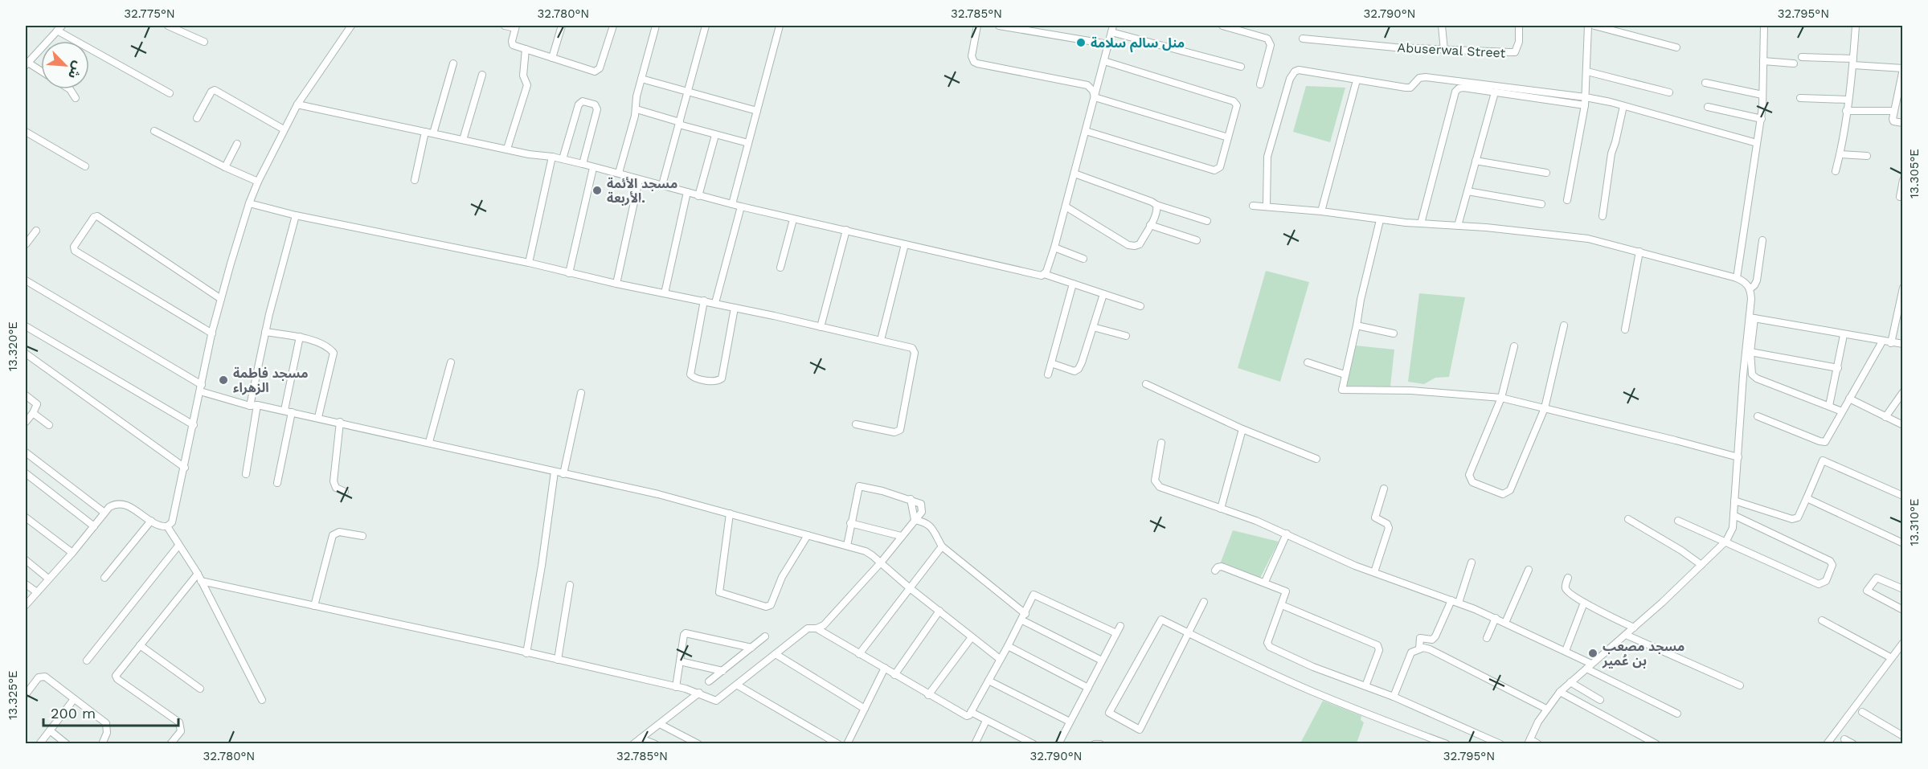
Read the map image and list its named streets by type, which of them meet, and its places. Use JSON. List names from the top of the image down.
{
  "streets": {
    "street": ["Abuserwal Street"]
  },
  "places": [
    "منل سالم سلامة",
    "مسجد الأئمة الأربعة.",
    "مسجد فاطمة الزهراء",
    "مسجد مصعب بن عُمير"
  ],
  "scale_bar": "200 m",
  "north": "bottom right",
  "coordinates": [
    "32.775°N",
    "32.780°N",
    "32.785°N",
    "32.790°N",
    "32.795°N",
    "13.305°E",
    "13.320°E",
    "13.310°E",
    "13.325°E"
  ]
}
